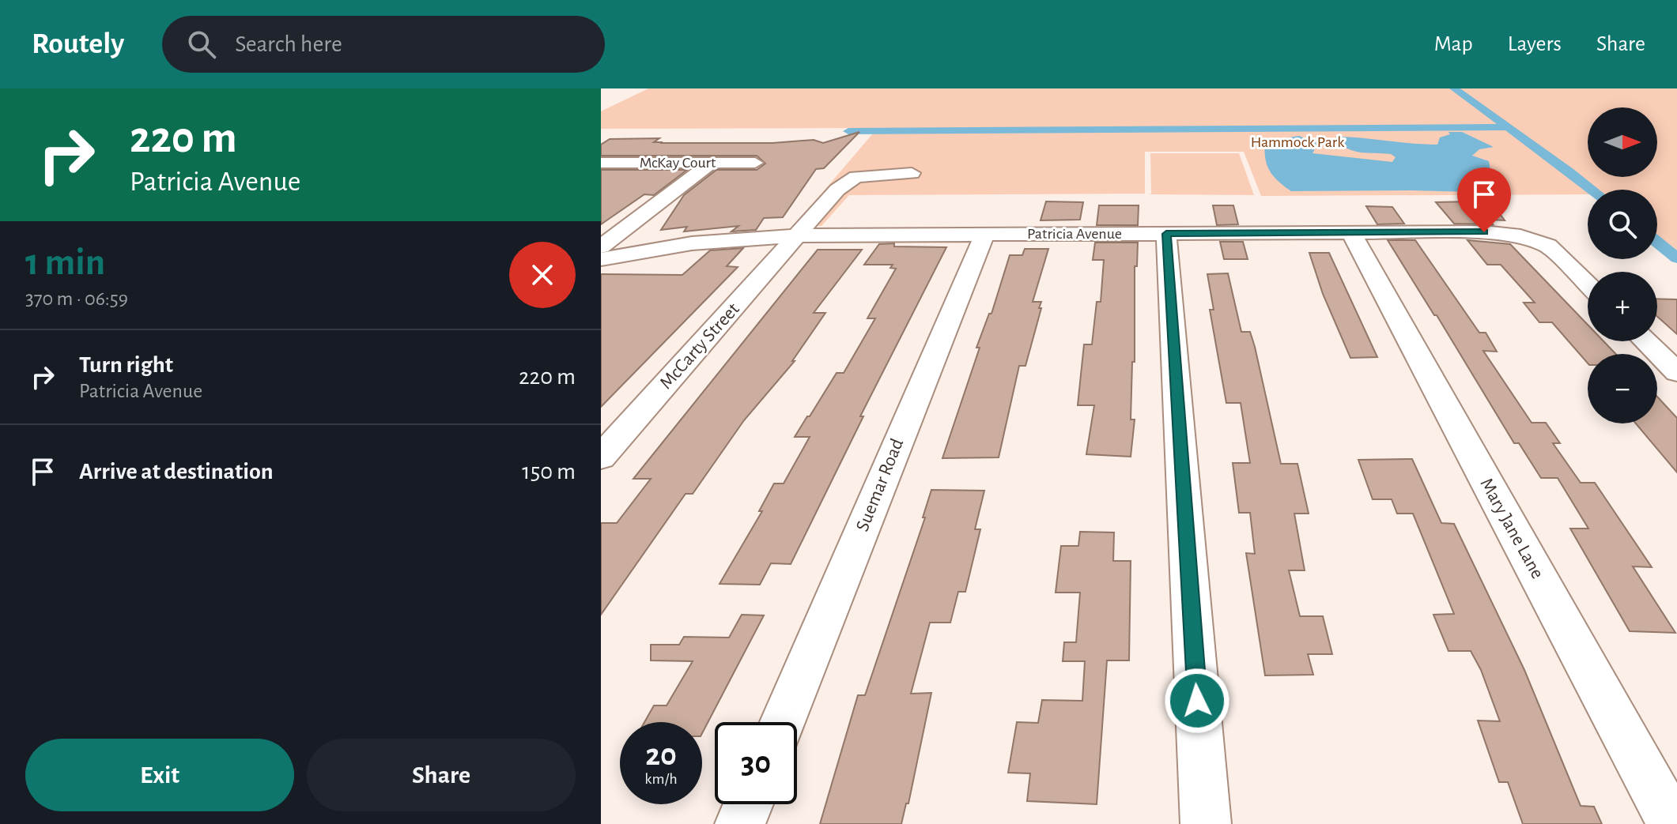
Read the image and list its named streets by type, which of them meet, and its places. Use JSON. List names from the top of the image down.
{
  "streets": {
    "street": [
      "McKay Court",
      "Patricia Avenue",
      "McCarty Street",
      "Suemar Road",
      "Mary Jane Lane"
    ]
  },
  "crossings": [
    ["Patricia Avenue", "McCarty Street"],
    ["Patricia Avenue", "Suemar Road"],
    ["Patricia Avenue", "Mary Jane Lane"]
  ],
  "parks": ["Hammock Park"],
  "north": "right",
  "page": {
    "header": "Routely",
    "search": "Search here",
    "nav": ["Map", "Layers", "Share"],
    "turn": ["220 m", "Patricia Avenue"],
    "map_buttons": ["+", "−"],
    "heading": ["1 min", "370 m · 06:59"],
    "list": [
      {
        "name": "Turn right",
        "note": "Patricia Avenue",
        "value": "220 m"
      },
      {
        "name": "Arrive at destination",
        "value": "150 m"
      }
    ],
    "speed": "20 km/h",
    "limit": "30",
    "buttons": ["Exit", "Share"]
  }
}
